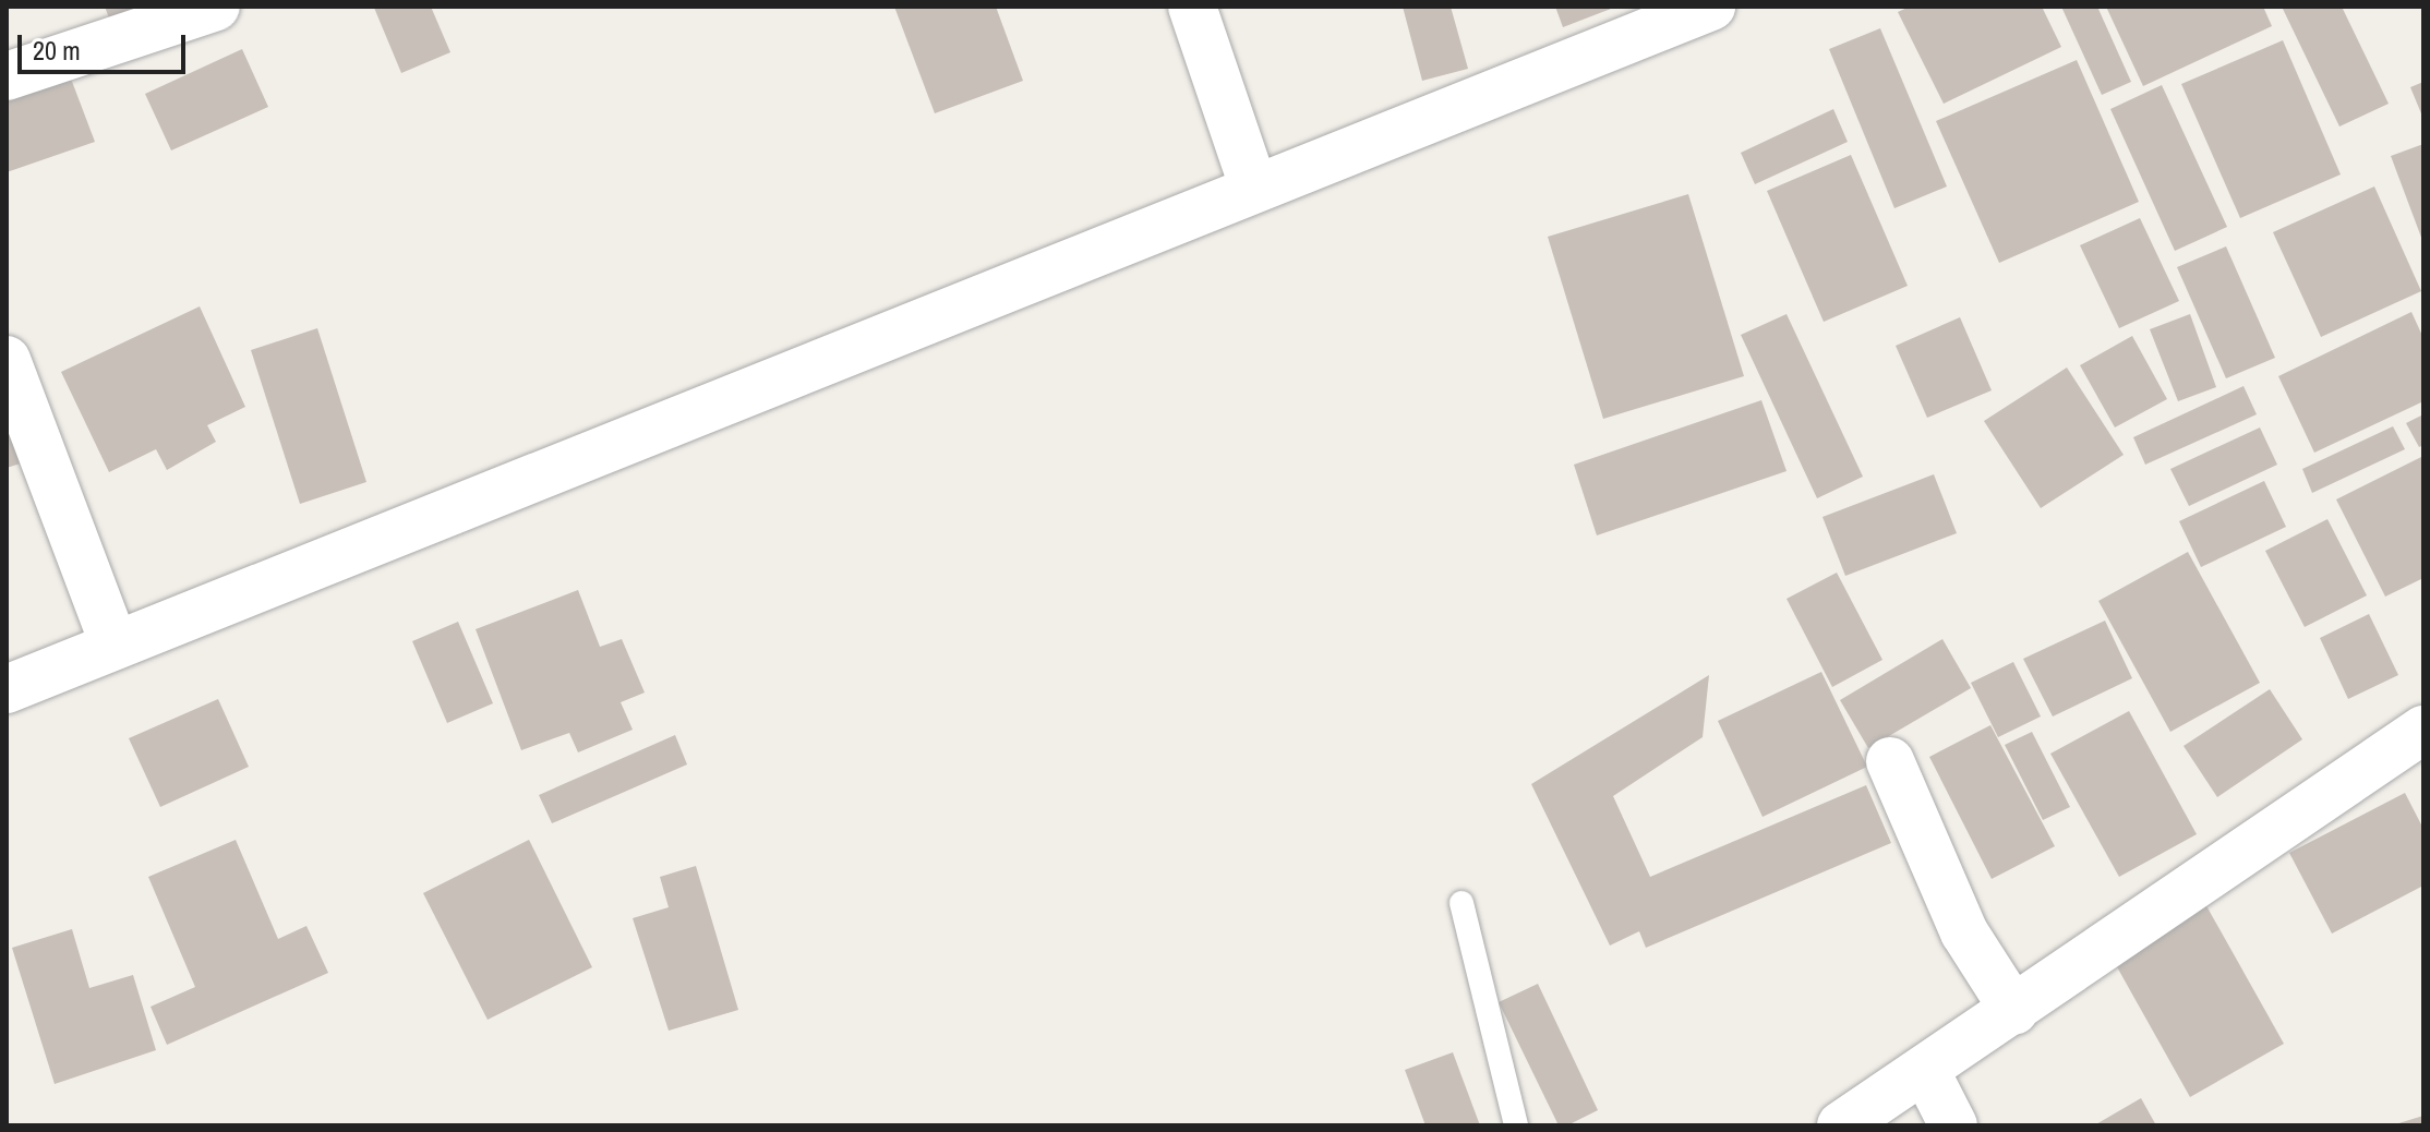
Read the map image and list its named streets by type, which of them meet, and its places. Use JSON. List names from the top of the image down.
{
  "scale_bar": "20 m"
}
